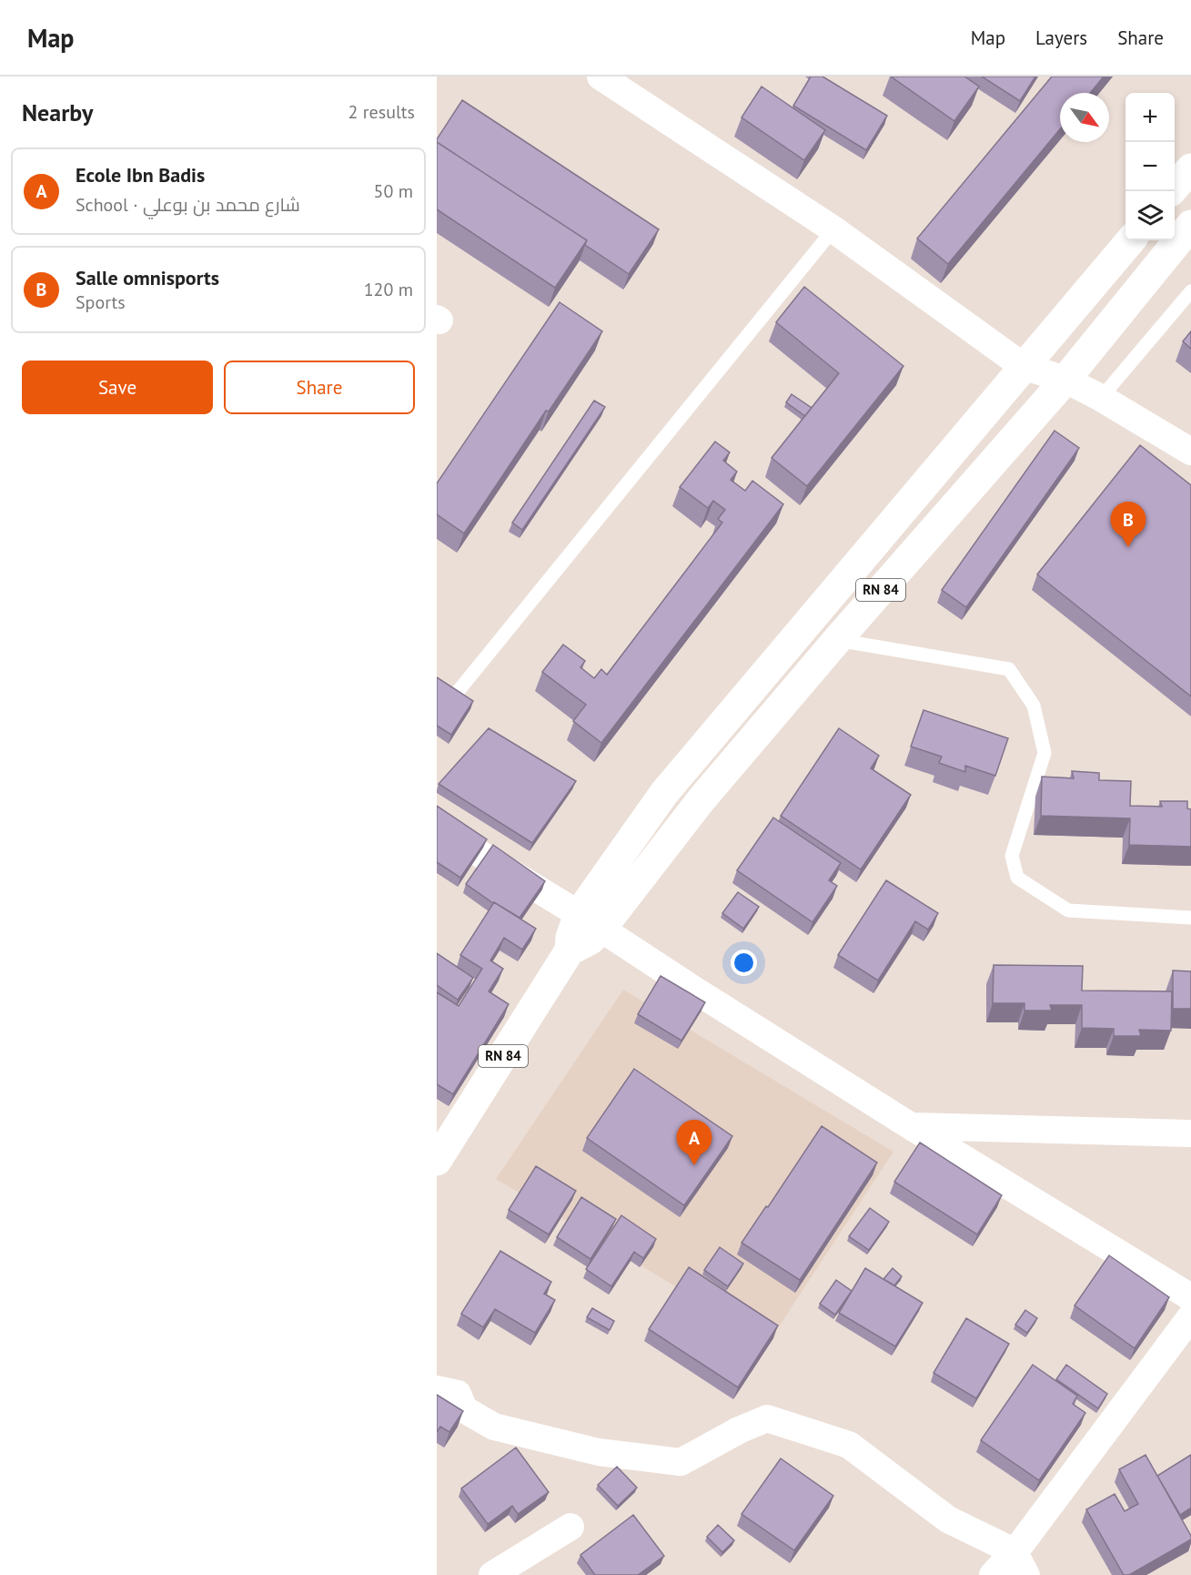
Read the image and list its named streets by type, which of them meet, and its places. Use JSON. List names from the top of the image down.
{
  "streets": {
    "main road": ["RN 84"]
  },
  "north": "bottom right",
  "page": {
    "header": "Map",
    "nav": ["Map", "Layers", "Share"],
    "heading": ["Nearby", "2 results"],
    "map_buttons": ["+", "−"],
    "list": [
      {
        "mark": "A",
        "name": "Ecole Ibn Badis",
        "note": "School · شارع محمد بن بوعلي",
        "value": "50 m"
      },
      {
        "mark": "B",
        "name": "Salle omnisports",
        "note": "Sports",
        "value": "120 m"
      }
    ],
    "buttons": ["Save", "Share"],
    "pins": ["B", "A"]
  }
}
